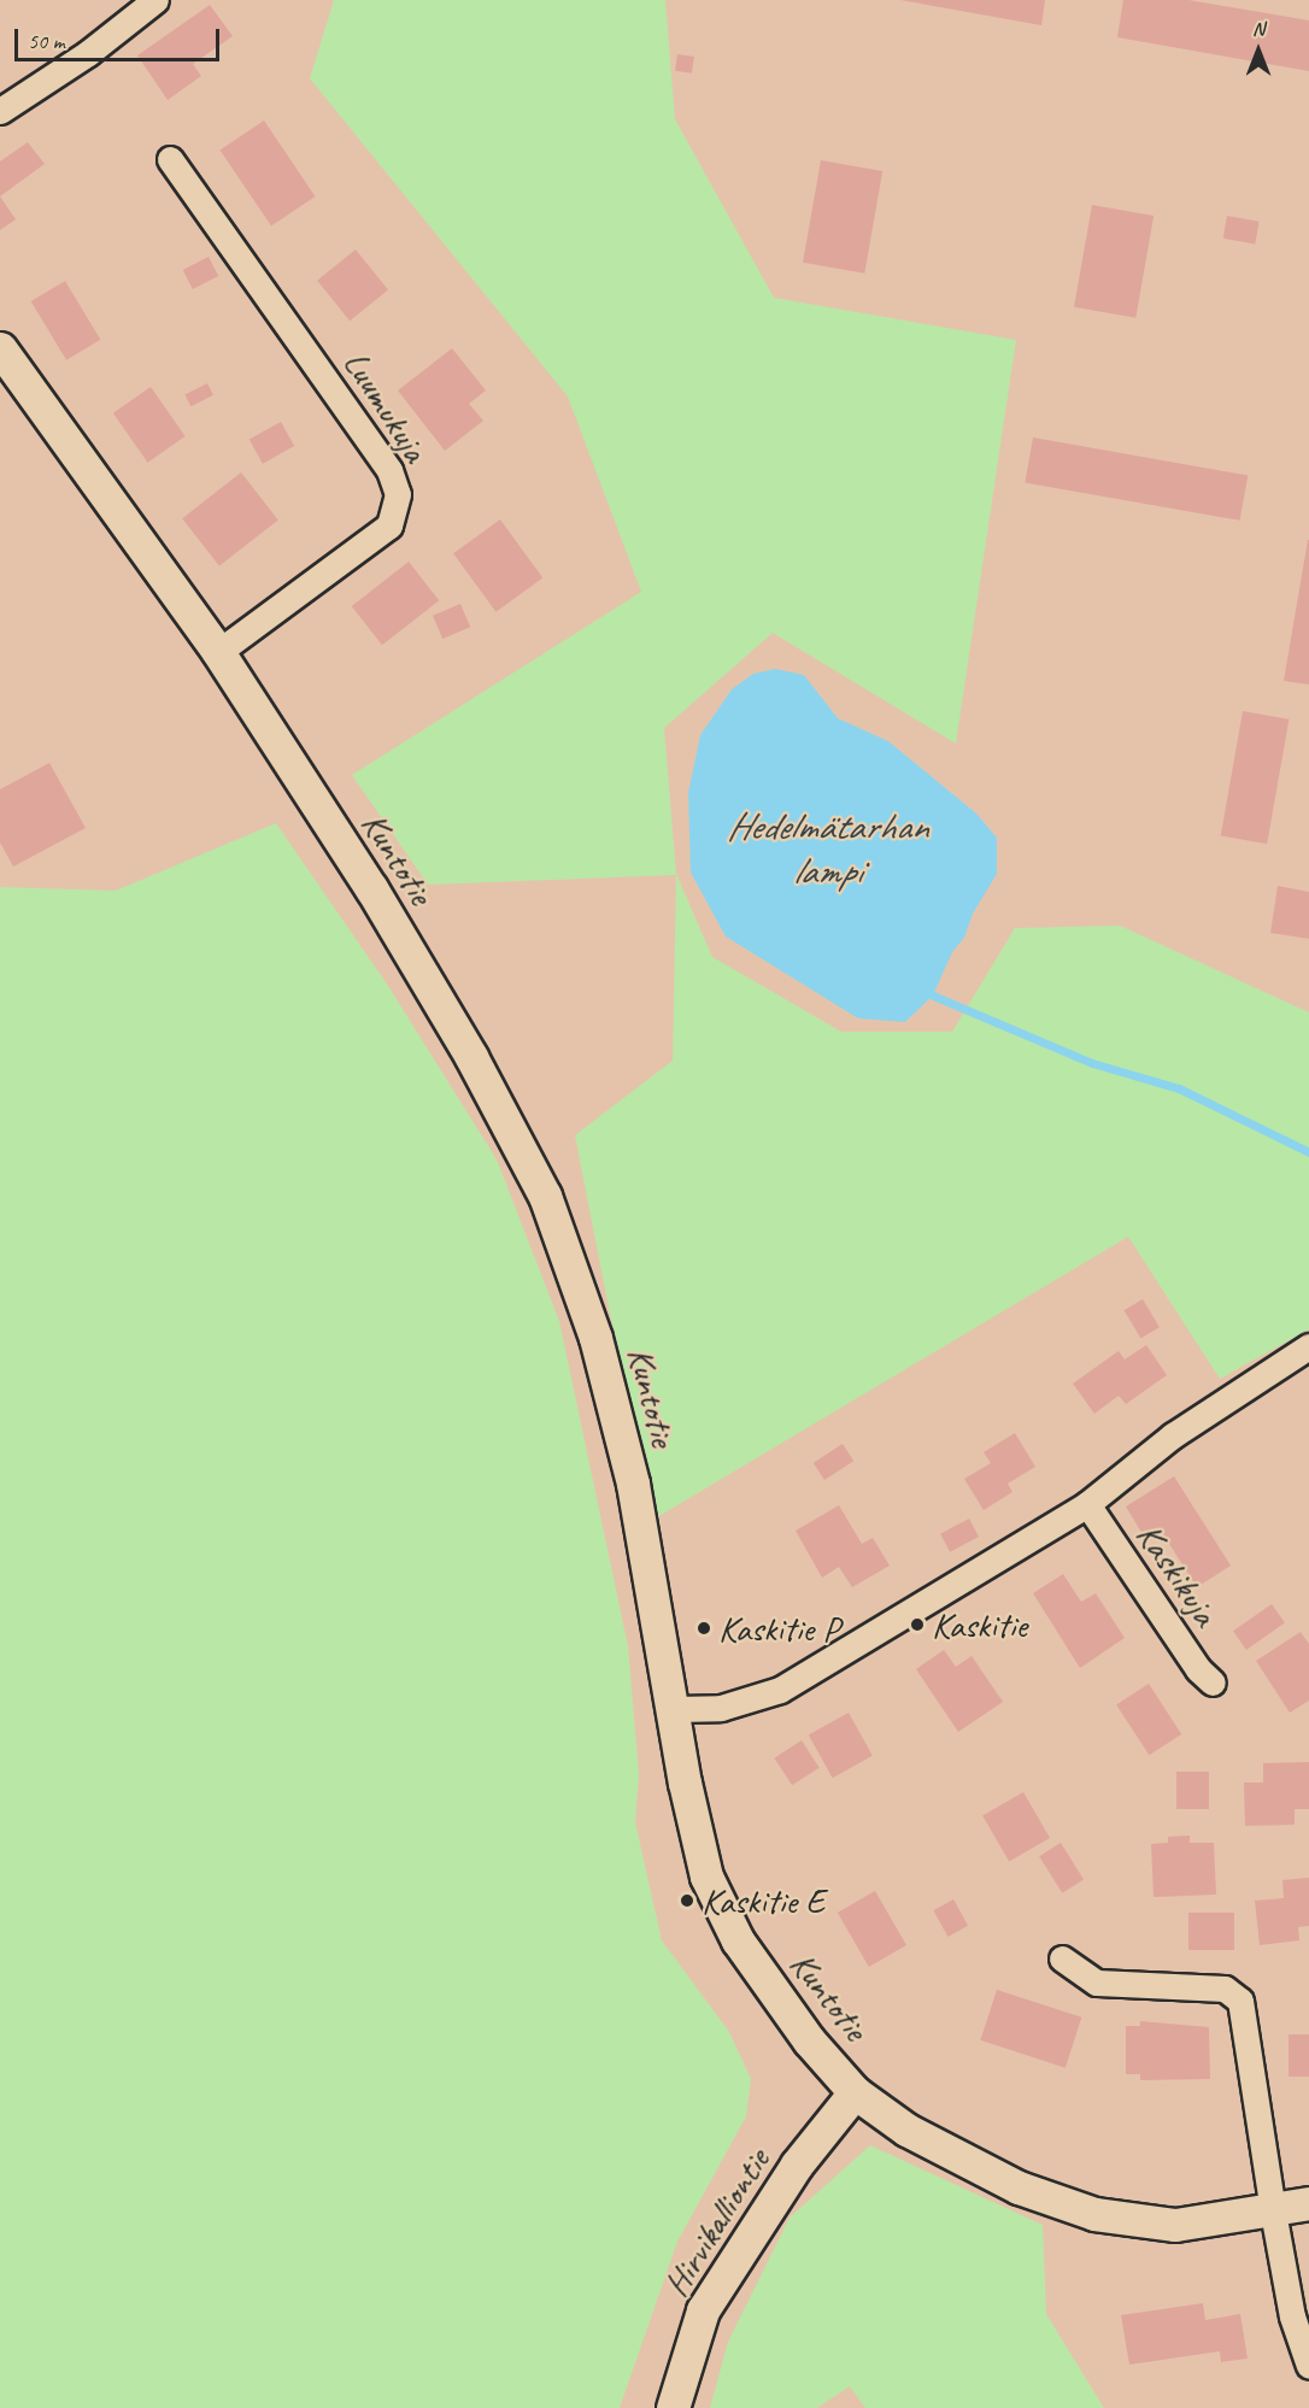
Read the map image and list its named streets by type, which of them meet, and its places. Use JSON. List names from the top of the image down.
{
  "streets": {
    "street": [
      "Luumukuja",
      "Kuntotie",
      "Kaskikuja",
      "Hirvikalliontie"
    ]
  },
  "crossings": [
    ["Luumukuja", "Kuntotie"],
    ["Kuntotie", "Hirvikalliontie"]
  ],
  "water": ["Hedelmätarhan lampi"],
  "places": ["Kaskitie", "Kaskitie P", "Kaskitie E"],
  "scale_bar": "50 m",
  "north": "top"
}
